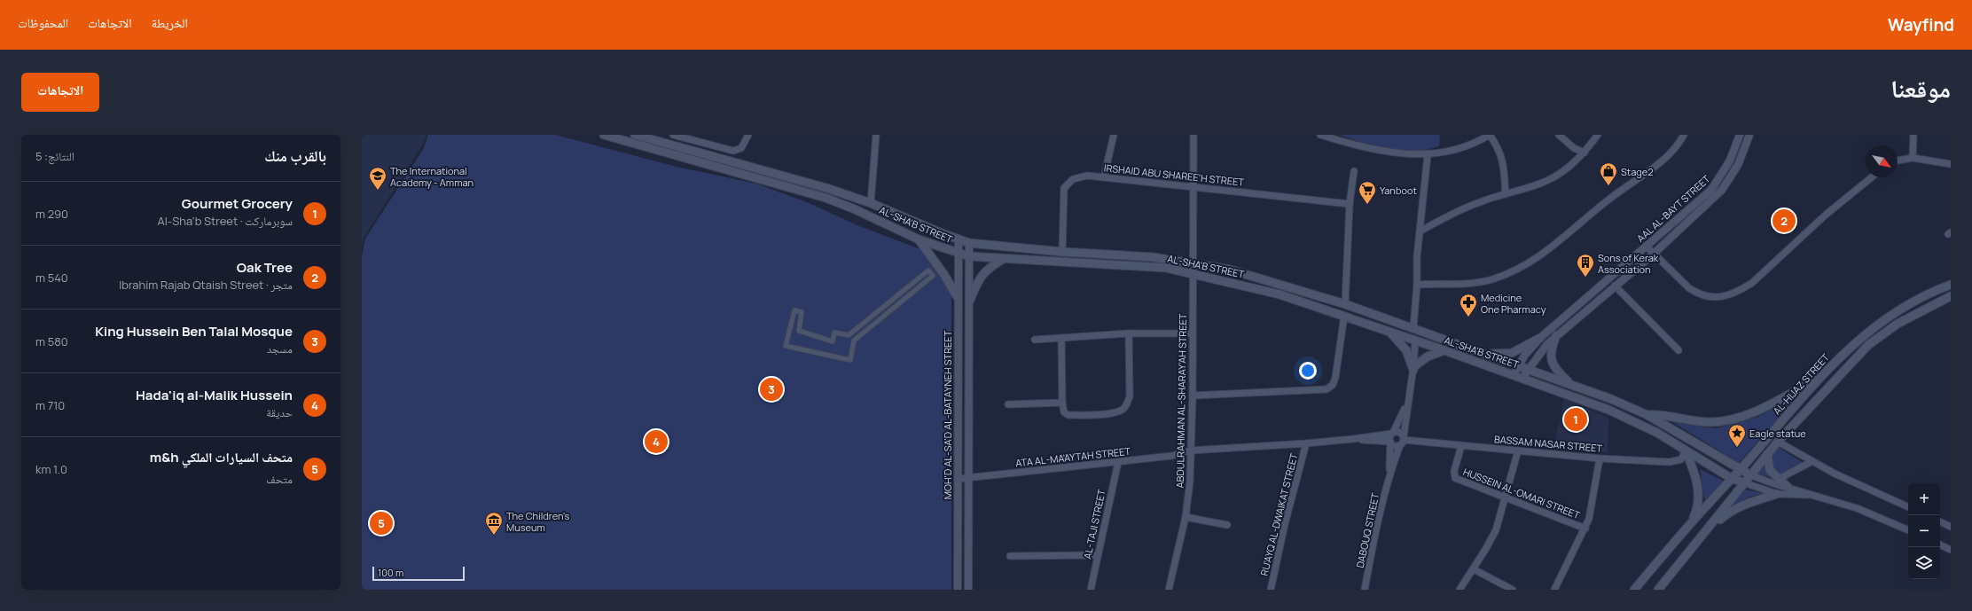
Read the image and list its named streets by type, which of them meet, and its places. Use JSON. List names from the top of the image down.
{
  "streets": {
    "main road": ["AL-SHA'B STREET", "AL-HIJAZ STREET"],
    "street": [
      "IRSHAID ABU SHAREE'H STREET",
      "AAL AL-BAYT STREET",
      "ABDULRAHMAN AL-SHARAY'AH STREET",
      "MOH'D AL-SA'D AL-BATAYNEH STREET",
      "BASSAM NASAR STREET",
      "ATA AL-MA'AYTAH STREET",
      "HUSSEIN AL-OMARI STREET",
      "RU'AYQ AL-DWAIKAT STREET",
      "AL-TAJI STREET",
      "DABOUQ STREET"
    ]
  },
  "crossings": [
    ["IRSHAID ABU SHAREE'H STREET", "AL-SHA'B STREET"],
    ["IRSHAID ABU SHAREE'H STREET", "ABDULRAHMAN AL-SHARAY'AH STREET"],
    ["AAL AL-BAYT STREET", "AL-SHA'B STREET"],
    ["AL-SHA'B STREET", "AL-HIJAZ STREET"],
    ["AL-SHA'B STREET", "ABDULRAHMAN AL-SHARAY'AH STREET"],
    ["AL-SHA'B STREET", "MOH'D AL-SA'D AL-BATAYNEH STREET"],
    ["AL-SHA'B STREET", "BASSAM NASAR STREET"],
    ["AL-SHA'B STREET", "DABOUQ STREET"],
    ["ABDULRAHMAN AL-SHARAY'AH STREET", "ATA AL-MA'AYTAH STREET"],
    ["ABDULRAHMAN AL-SHARAY'AH STREET", "RU'AYQ AL-DWAIKAT STREET"],
    ["MOH'D AL-SA'D AL-BATAYNEH STREET", "ATA AL-MA'AYTAH STREET"],
    ["BASSAM NASAR STREET", "HUSSEIN AL-OMARI STREET"],
    ["BASSAM NASAR STREET", "RU'AYQ AL-DWAIKAT STREET"],
    ["BASSAM NASAR STREET", "DABOUQ STREET"],
    ["ATA AL-MA'AYTAH STREET", "RU'AYQ AL-DWAIKAT STREET"],
    ["ATA AL-MA'AYTAH STREET", "AL-TAJI STREET"],
    ["RU'AYQ AL-DWAIKAT STREET", "DABOUQ STREET"]
  ],
  "places": {
    "shop": ["Stage2"],
    "school or university": ["The International Academy - Amman"],
    "supermarket": ["Yanboot"],
    "building": ["Sons of Kerak Association"],
    "pharmacy": ["Medicine One Pharmacy"],
    "place": ["Eagle statue"],
    "museum": ["The Children's Museum"]
  },
  "scale_bar": "100 m",
  "north": "bottom right",
  "page": {
    "header": "Wayfind",
    "nav": ["الخريطة", "الاتجاهات", "المحفوظات"],
    "title": "موقعنا",
    "buttons": "الاتجاهات",
    "heading": ["بالقرب منك", "النتائج: 5"],
    "list": [
      {
        "mark": "1",
        "name": "Gourmet Grocery",
        "note": "سوبرماركت · Al-Sha'b Street",
        "value": "290 m"
      },
      {
        "mark": "2",
        "name": "Oak Tree",
        "note": "متجر · Ibrahim Rajab Qtaish Street",
        "value": "540 m"
      },
      {
        "mark": "3",
        "name": "King Hussein Ben Talal Mosque",
        "note": "مسجد",
        "value": "580 m"
      },
      {
        "mark": "4",
        "name": "Hada'iq al-Malik Hussein",
        "note": "حديقة",
        "value": "710 m"
      },
      {
        "mark": "5",
        "name": "متحف السيارات الملكي m&h",
        "note": "متحف",
        "value": "1.0 km"
      }
    ],
    "pins": [
      "2",
      "3",
      "1",
      "4",
      "5"
    ],
    "map_buttons": ["+", "−"],
    "scale": "100 m"
  }
}
